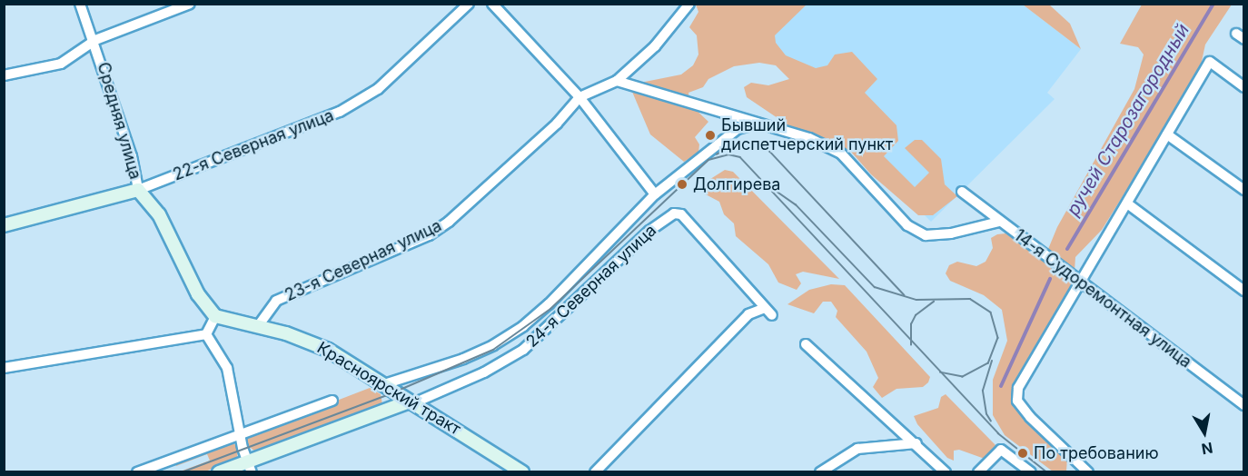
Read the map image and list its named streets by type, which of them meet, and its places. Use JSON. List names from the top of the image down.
{
  "streets": {
    "main road": [
      "Средняя улица",
      "22-я Северная улица",
      "24-я Северная улица",
      "Красноярский тракт"
    ],
    "street": ["23-я Северная улица", "14-я Судоремонтная улица"]
  },
  "crossings": [
    ["Средняя улица", "22-я Северная улица"],
    ["Средняя улица", "Красноярский тракт"],
    ["23-я Северная улица", "Красноярский тракт"],
    ["24-я Северная улица", "Красноярский тракт"]
  ],
  "water": ["ручей Старозагородный"],
  "places": ["Бывший диспетчерский пункт", "Долгирева", "По требованию"],
  "north": "bottom"
}
